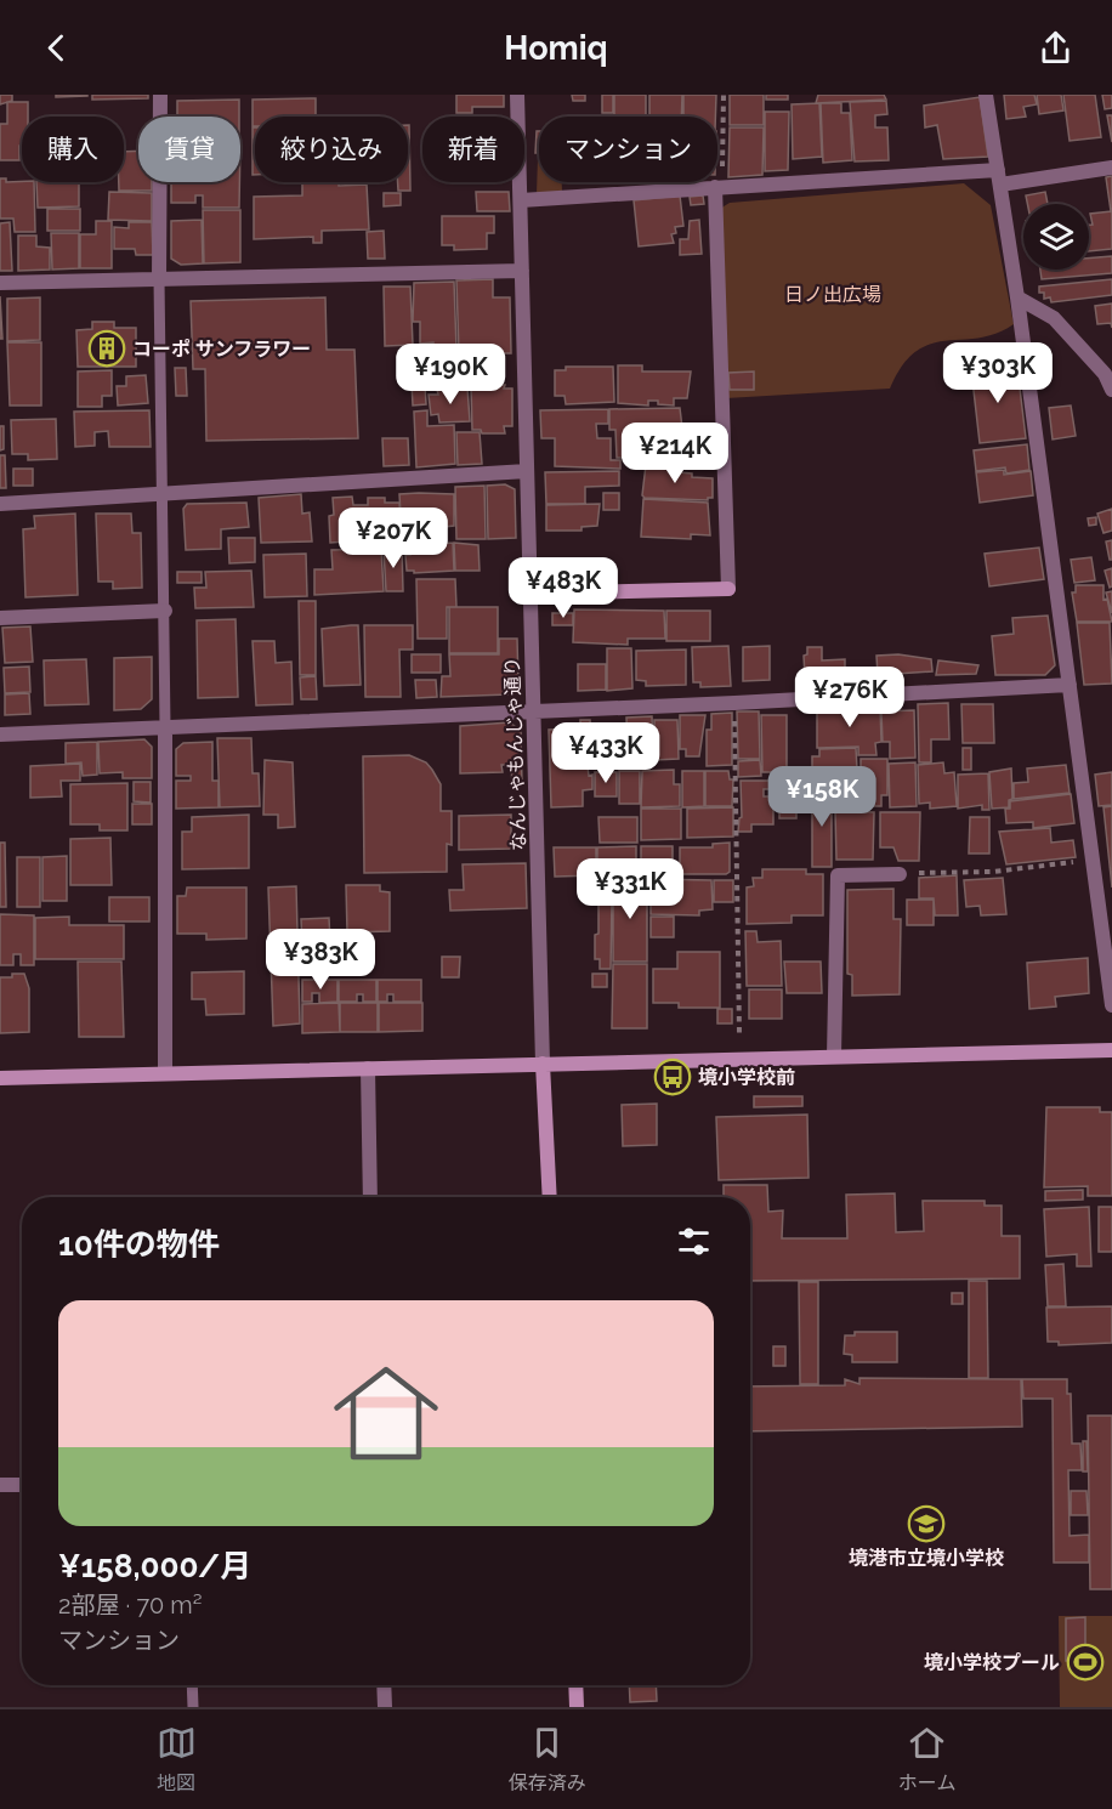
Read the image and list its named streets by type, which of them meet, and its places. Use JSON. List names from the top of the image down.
{
  "streets": {
    "street": ["なんじゃもんじゃ通り"]
  },
  "parks": ["日ノ出広場"],
  "places": {
    "building": ["コーポ サンフラワー"],
    "bus stop": ["境小学校前"],
    "school or university": ["境港市立境小学校"],
    "sports": ["境小学校プール"]
  },
  "page": {
    "header": "Homiq",
    "chip": [
      "購入",
      "賃貸",
      "絞り込み",
      "新着",
      "マンション"
    ],
    "price": [
      "¥303K",
      "¥190K",
      "¥214K",
      "¥207K",
      "¥483K",
      "¥276K",
      "¥433K",
      "¥158K",
      "¥331K",
      "¥383K"
    ],
    "heading": "10件の物件",
    "list": [
      {
        "name": "¥158,000/月",
        "note": "2部屋 · 70 m² · マンション"
      }
    ],
    "tabs": ["地図", "保存済み", "ホーム"]
  }
}
